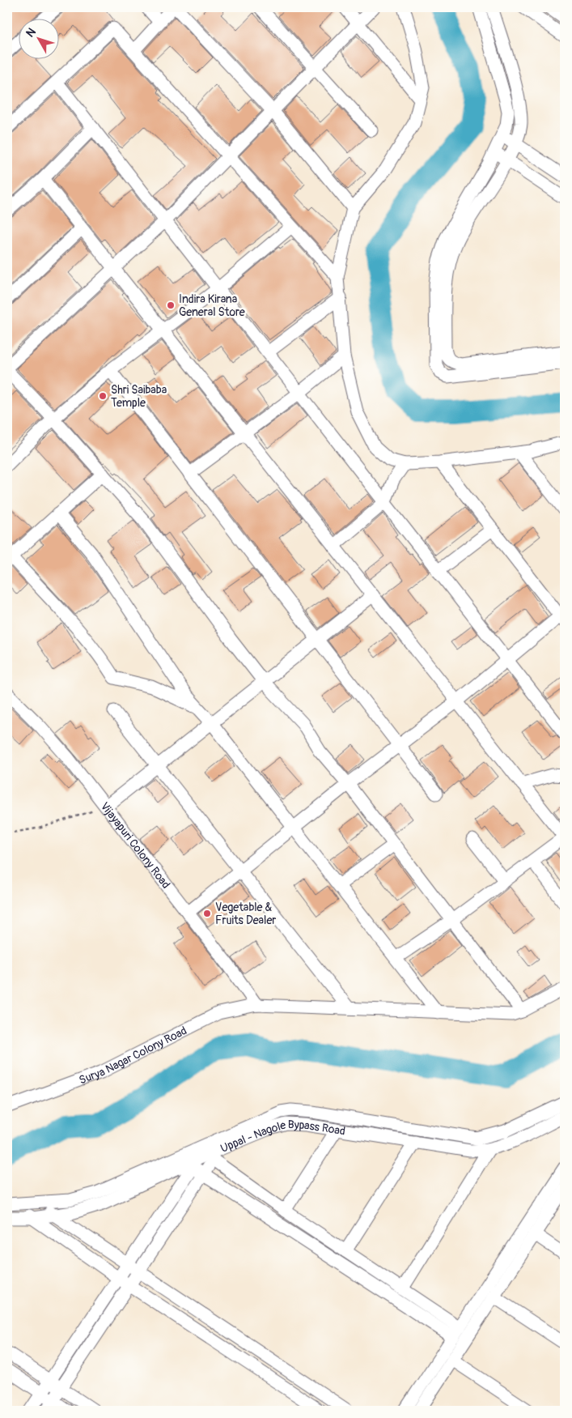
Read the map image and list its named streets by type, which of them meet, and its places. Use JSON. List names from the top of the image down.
{
  "streets": {
    "street": ["Vijayapuri Colony Road", "Surya Nagar Colony Road", "Uppal - Nagole Bypass Road"]
  },
  "crossings": [
    ["Vijayapuri Colony Road", "Surya Nagar Colony Road"]
  ],
  "places": ["Indira Kirana General Store", "Shri Saibaba Temple", "Vegetable & Fruits Dealer"],
  "north": "top left"
}
